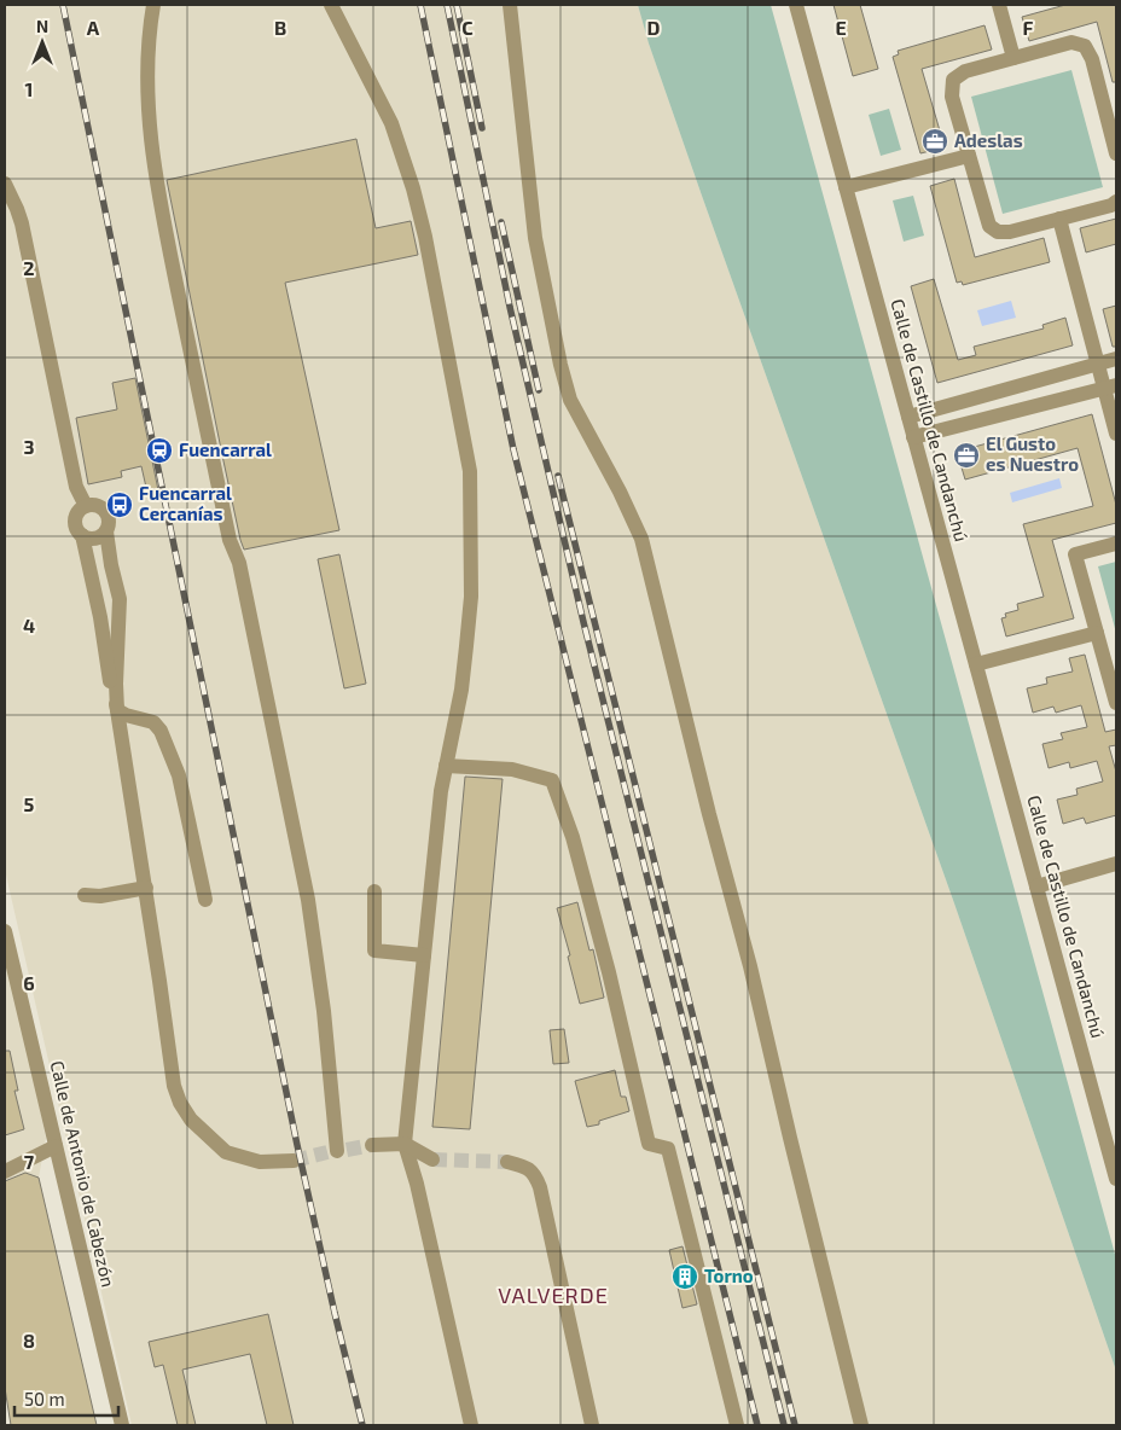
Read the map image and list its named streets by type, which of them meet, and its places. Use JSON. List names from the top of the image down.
{
  "streets": {
    "street": ["Calle de Castillo de Candanchú", "Calle de Antonio de Cabezón"]
  },
  "districts": ["VALVERDE"],
  "places": {
    "office": ["Adeslas", "El Gusto es Nuestro"],
    "station": ["Fuencarral"],
    "bus stop": ["Fuencarral Cercanías"],
    "building": ["Torno"]
  },
  "scale_bar": "50 m",
  "north": "top",
  "grid": {
    "columns": [
      "A",
      "B",
      "C",
      "D",
      "E",
      "F"
    ],
    "rows": [
      "1",
      "2",
      "3",
      "4",
      "5",
      "6",
      "7",
      "8"
    ]
  }
}
